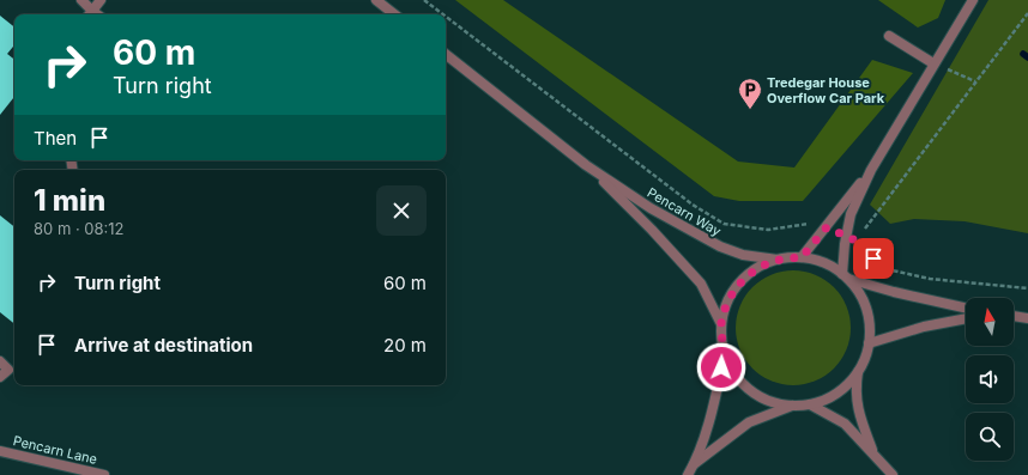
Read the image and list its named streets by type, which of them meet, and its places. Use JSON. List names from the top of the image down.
{
  "streets": {
    "street": ["Pencarn Way", "Pencarn Lane"]
  },
  "places": {
    "parking": ["Tredegar House Overflow Car Park"]
  },
  "north": "top",
  "page": {
    "turn": ["60 m", "Turn right"],
    "then": "Then",
    "heading": ["1 min", "80 m · 08:12"],
    "list": [
      {
        "name": "Turn right",
        "value": "60 m"
      },
      {
        "name": "Arrive at destination",
        "value": "20 m"
      }
    ]
  }
}
